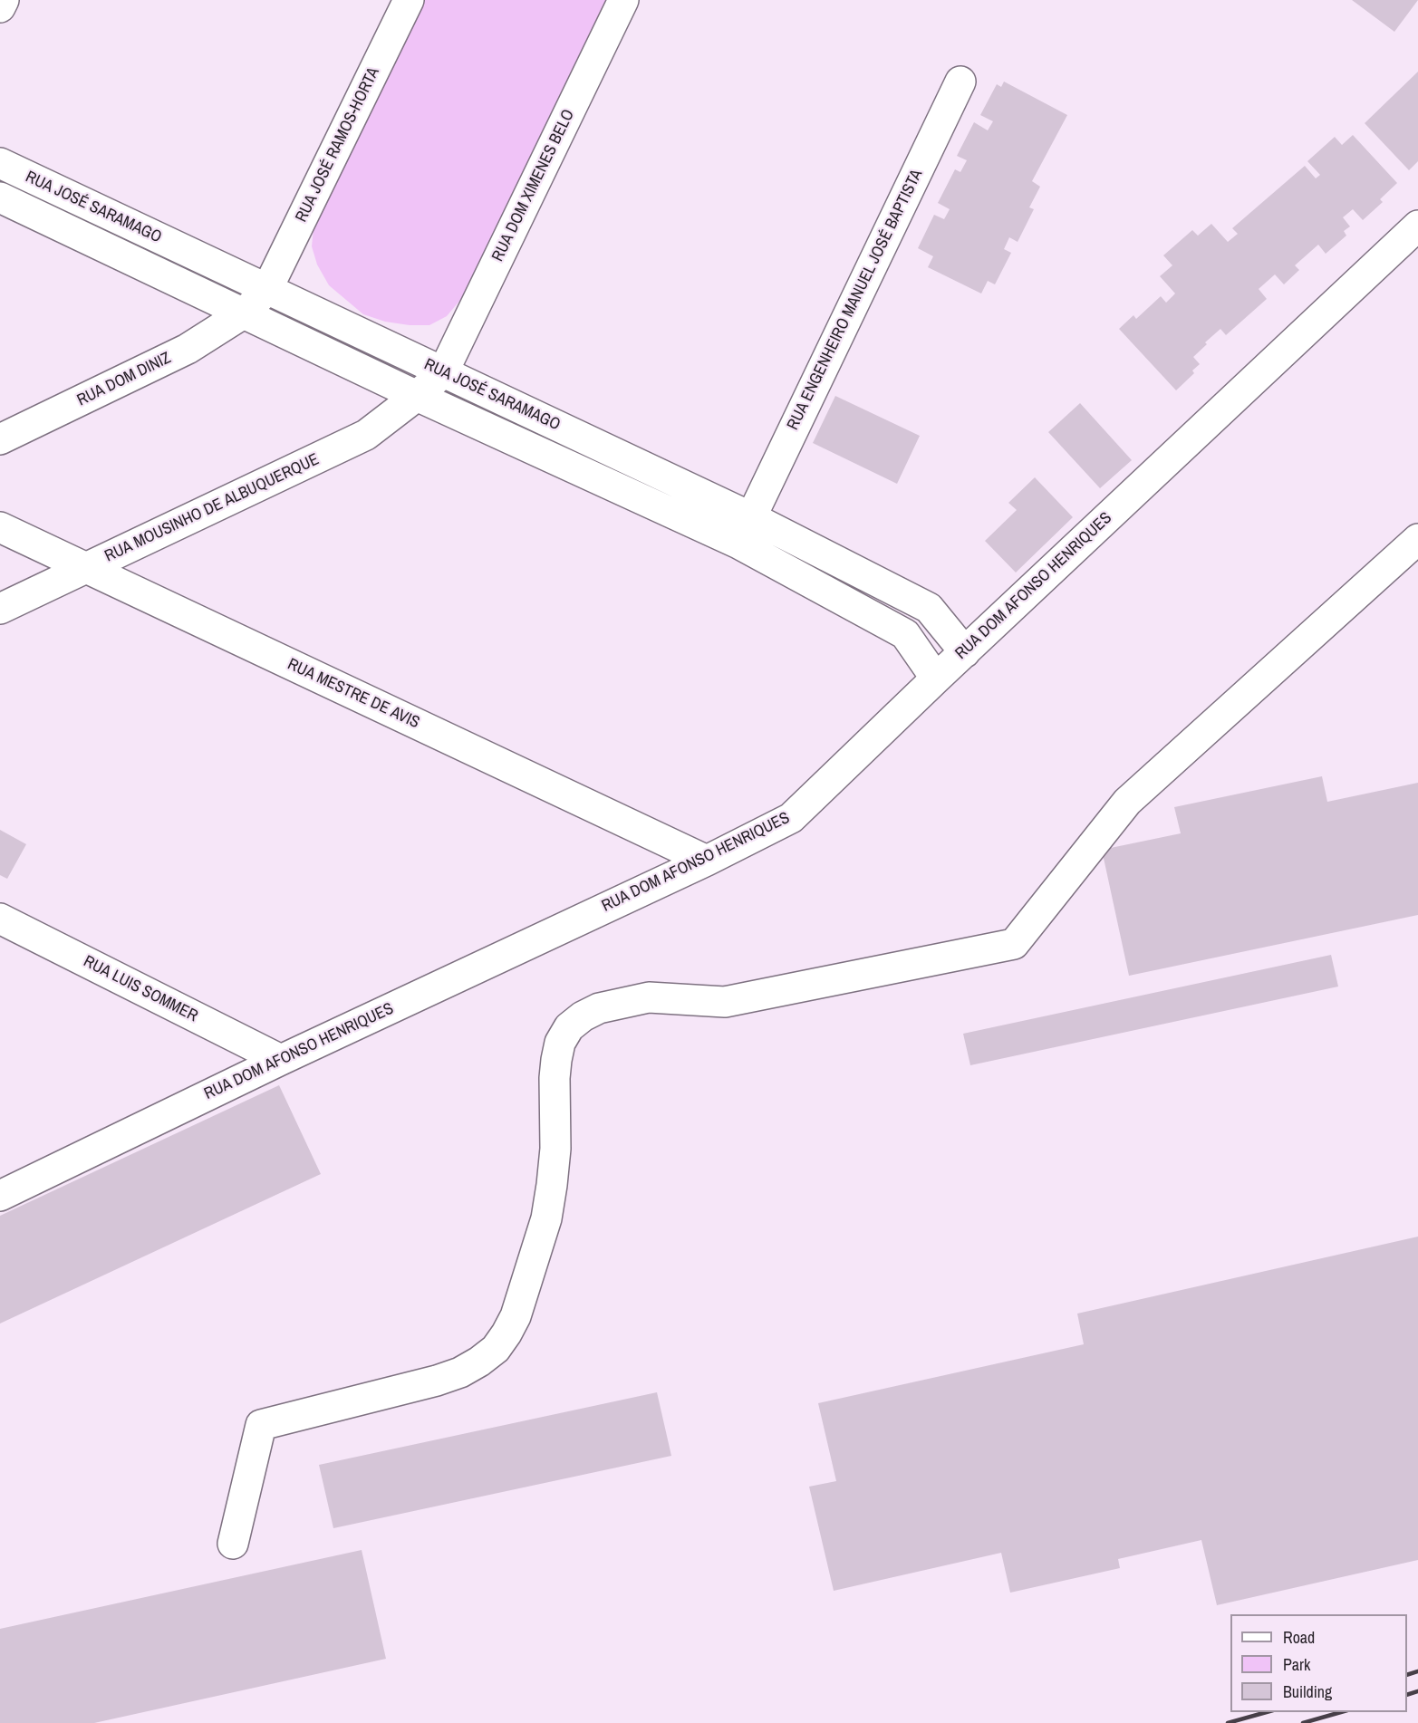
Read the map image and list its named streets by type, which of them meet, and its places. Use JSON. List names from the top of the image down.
{
  "streets": {
    "street": [
      "RUA JOSÉ RAMOS-HORTA",
      "RUA DOM XIMENES BELO",
      "RUA JOSÉ SARAMAGO",
      "RUA ENGENHEIRO MANUEL JOSÉ BAPTISTA",
      "RUA DOM DINIZ",
      "RUA MOUSINHO DE ALBUQUERQUE",
      "RUA DOM AFONSO HENRIQUES",
      "RUA MESTRE DE AVIS",
      "RUA LUIS SOMMER"
    ]
  },
  "crossings": [
    ["RUA JOSÉ RAMOS-HORTA", "RUA JOSÉ SARAMAGO"],
    ["RUA JOSÉ RAMOS-HORTA", "RUA DOM DINIZ"],
    ["RUA DOM XIMENES BELO", "RUA JOSÉ SARAMAGO"],
    ["RUA DOM XIMENES BELO", "RUA MOUSINHO DE ALBUQUERQUE"],
    ["RUA JOSÉ SARAMAGO", "RUA ENGENHEIRO MANUEL JOSÉ BAPTISTA"],
    ["RUA JOSÉ SARAMAGO", "RUA DOM DINIZ"],
    ["RUA JOSÉ SARAMAGO", "RUA MOUSINHO DE ALBUQUERQUE"],
    ["RUA JOSÉ SARAMAGO", "RUA DOM AFONSO HENRIQUES"],
    ["RUA MOUSINHO DE ALBUQUERQUE", "RUA MESTRE DE AVIS"],
    ["RUA DOM AFONSO HENRIQUES", "RUA MESTRE DE AVIS"],
    ["RUA DOM AFONSO HENRIQUES", "RUA LUIS SOMMER"]
  ],
  "legend": ["Road", "Park", "Building"]
}
